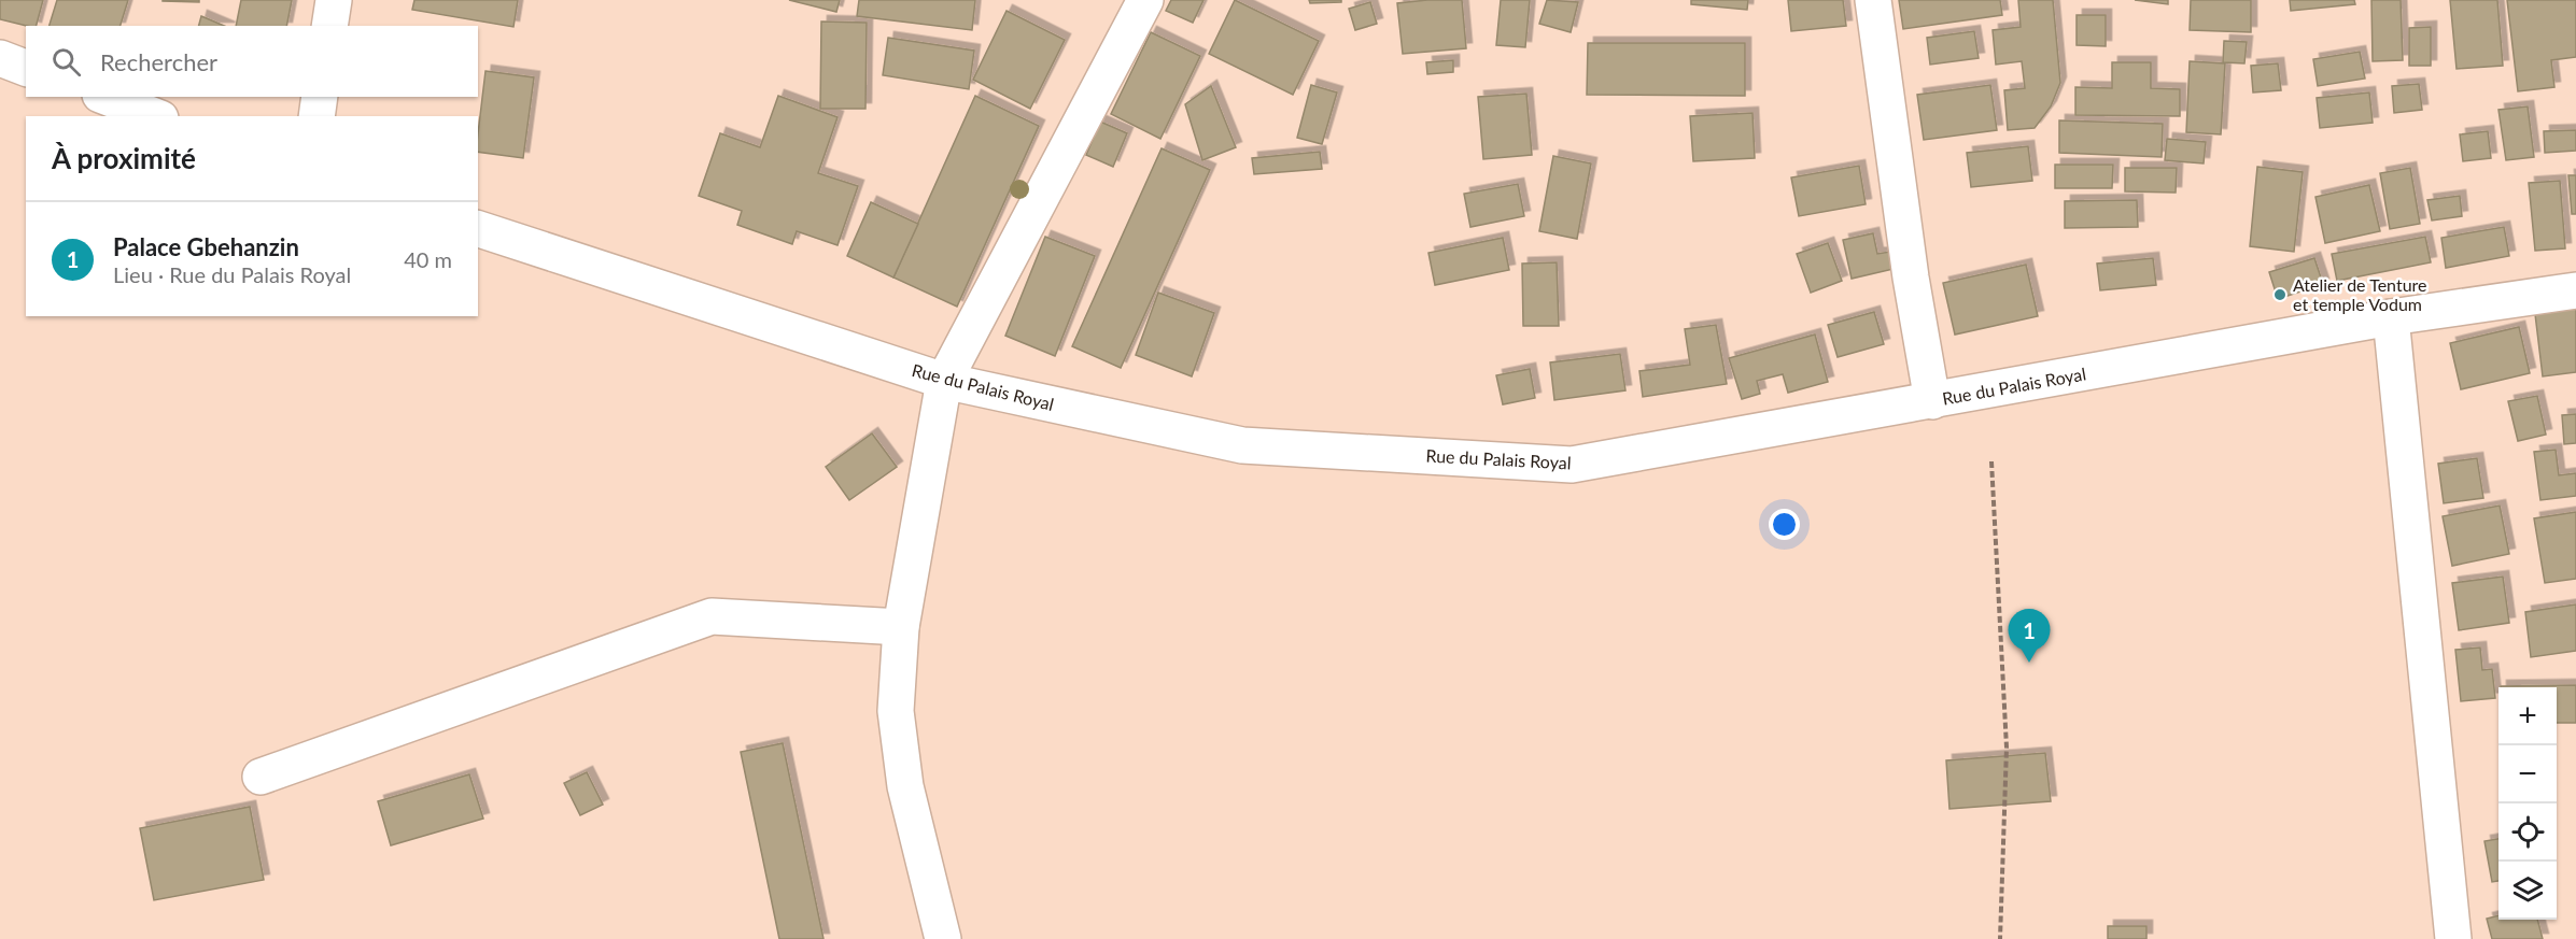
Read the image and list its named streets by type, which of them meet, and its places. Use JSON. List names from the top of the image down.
{
  "streets": {
    "street": ["Rue du Palais Royal"]
  },
  "places": ["Atelier de Tenture et temple Vodum"],
  "page": {
    "search": "Rechercher",
    "heading": "À proximité",
    "list": [
      {
        "mark": "1",
        "name": "Palace Gbehanzin",
        "note": "Lieu · Rue du Palais Royal",
        "value": "40 m"
      }
    ],
    "pins": "1",
    "map_buttons": ["+", "−"]
  }
}
